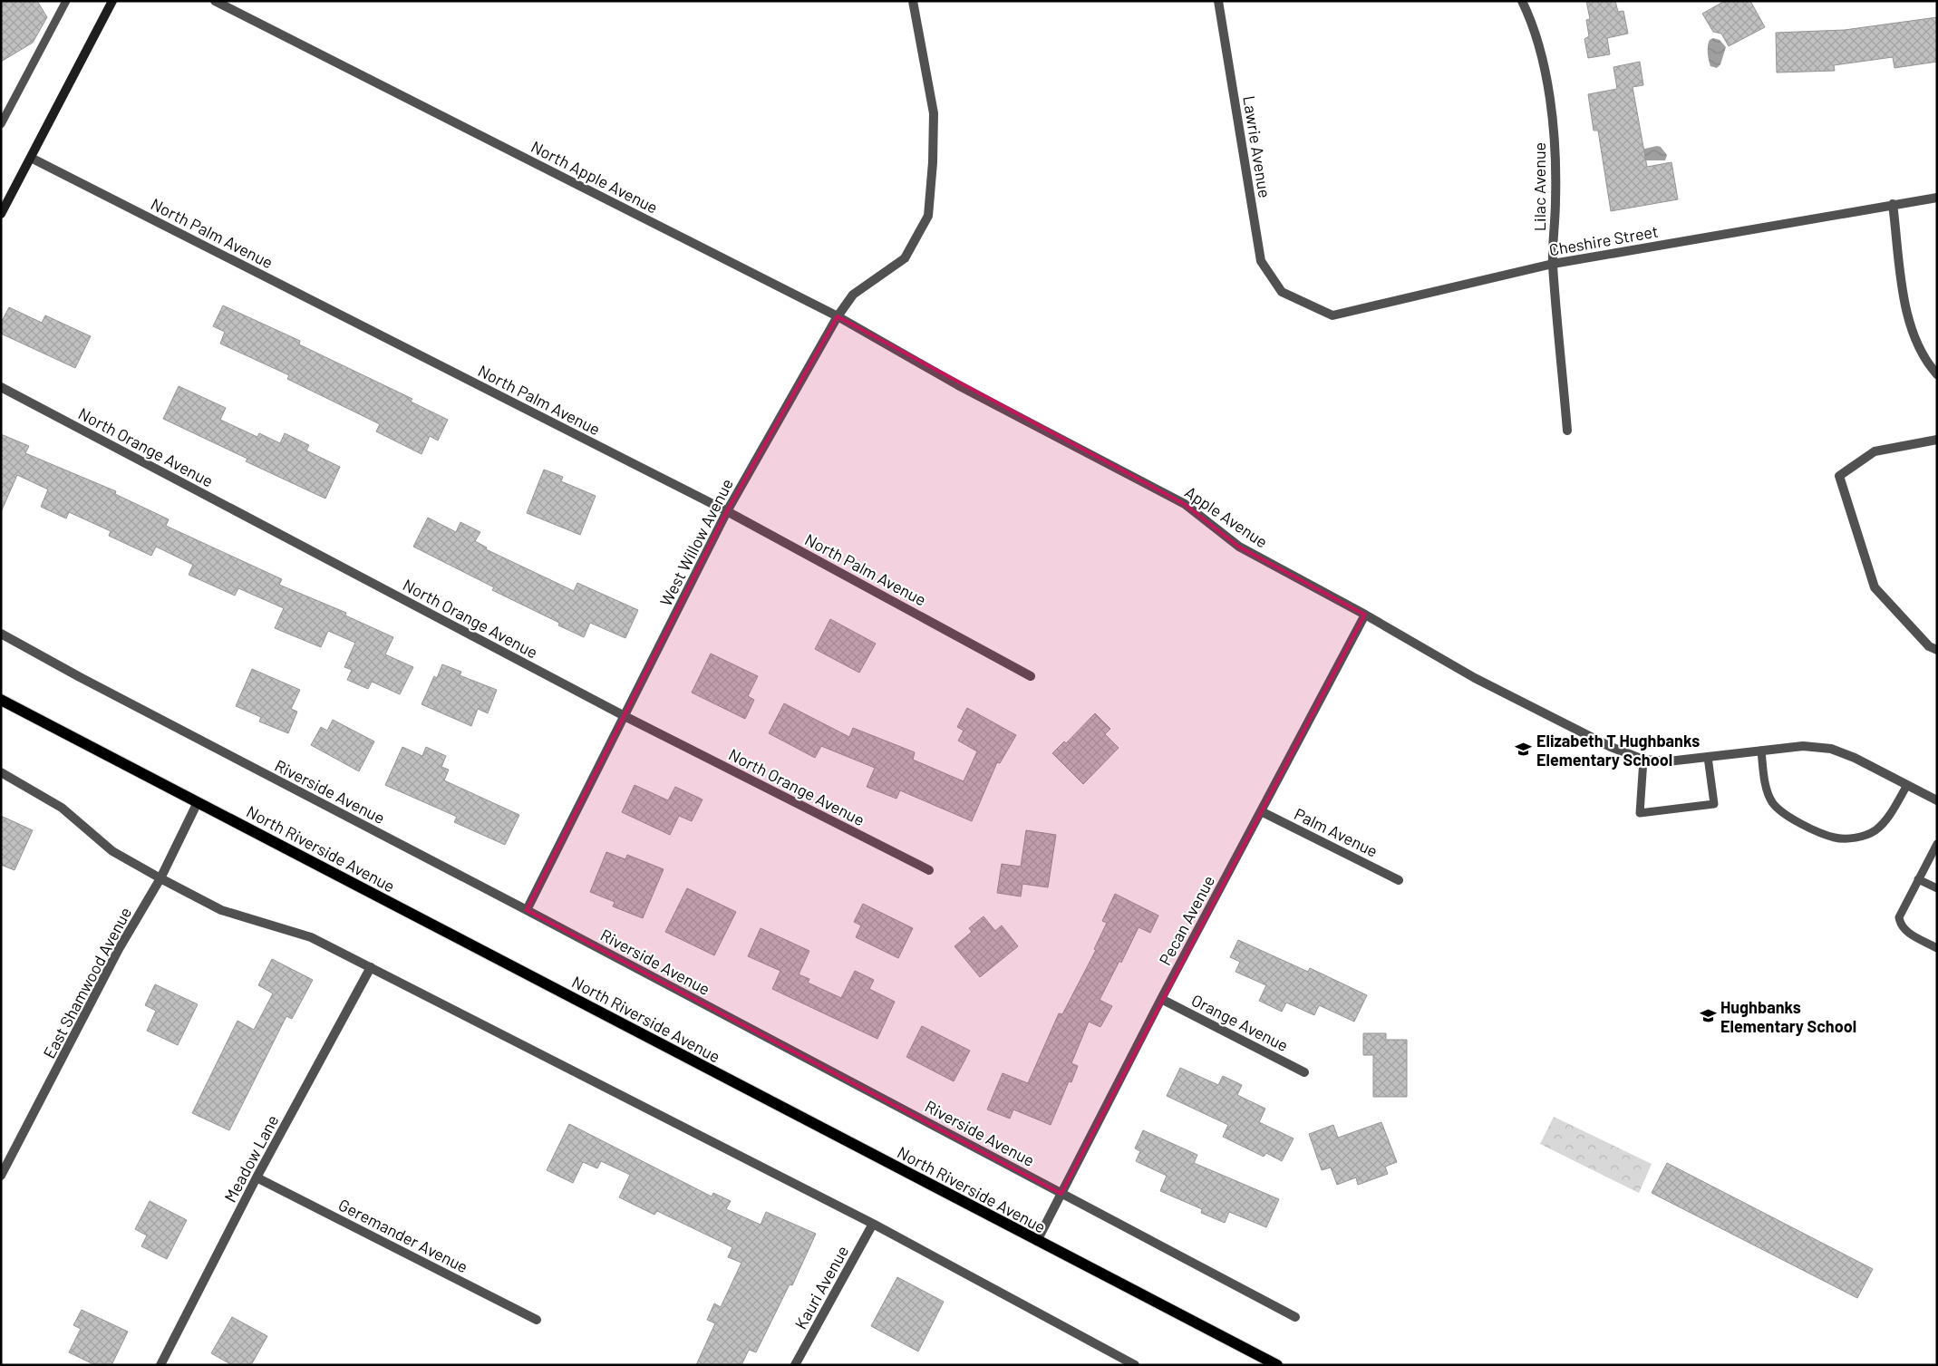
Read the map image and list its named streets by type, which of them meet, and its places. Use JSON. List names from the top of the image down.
{
  "streets": {
    "main road": ["North Riverside Avenue"],
    "street": [
      "Lawrie Avenue",
      "North Apple Avenue",
      "Lilac Avenue",
      "North Palm Avenue",
      "Cheshire Street",
      "North Orange Avenue",
      "Apple Avenue",
      "West Willow Avenue",
      "Riverside Avenue",
      "Palm Avenue",
      "Pecan Avenue",
      "East Shamwood Avenue",
      "Orange Avenue",
      "Meadow Lane",
      "Geremander Avenue",
      "Kauri Avenue"
    ]
  },
  "crossings": [
    ["Lawrie Avenue", "Cheshire Street"],
    ["North Apple Avenue", "Apple Avenue"],
    ["North Apple Avenue", "West Willow Avenue"],
    ["Lilac Avenue", "Cheshire Street"],
    ["North Palm Avenue", "West Willow Avenue"],
    ["North Orange Avenue", "West Willow Avenue"],
    ["Apple Avenue", "Pecan Avenue"],
    ["West Willow Avenue", "Riverside Avenue"],
    ["Riverside Avenue", "Pecan Avenue"],
    ["Palm Avenue", "Pecan Avenue"],
    ["North Riverside Avenue", "Pecan Avenue"],
    ["North Riverside Avenue", "East Shamwood Avenue"],
    ["Pecan Avenue", "Orange Avenue"],
    ["Meadow Lane", "Geremander Avenue"]
  ],
  "places": {
    "school or university": ["Elizabeth T Hughbanks Elementary School", "Hughbanks Elementary School"]
  }
}
